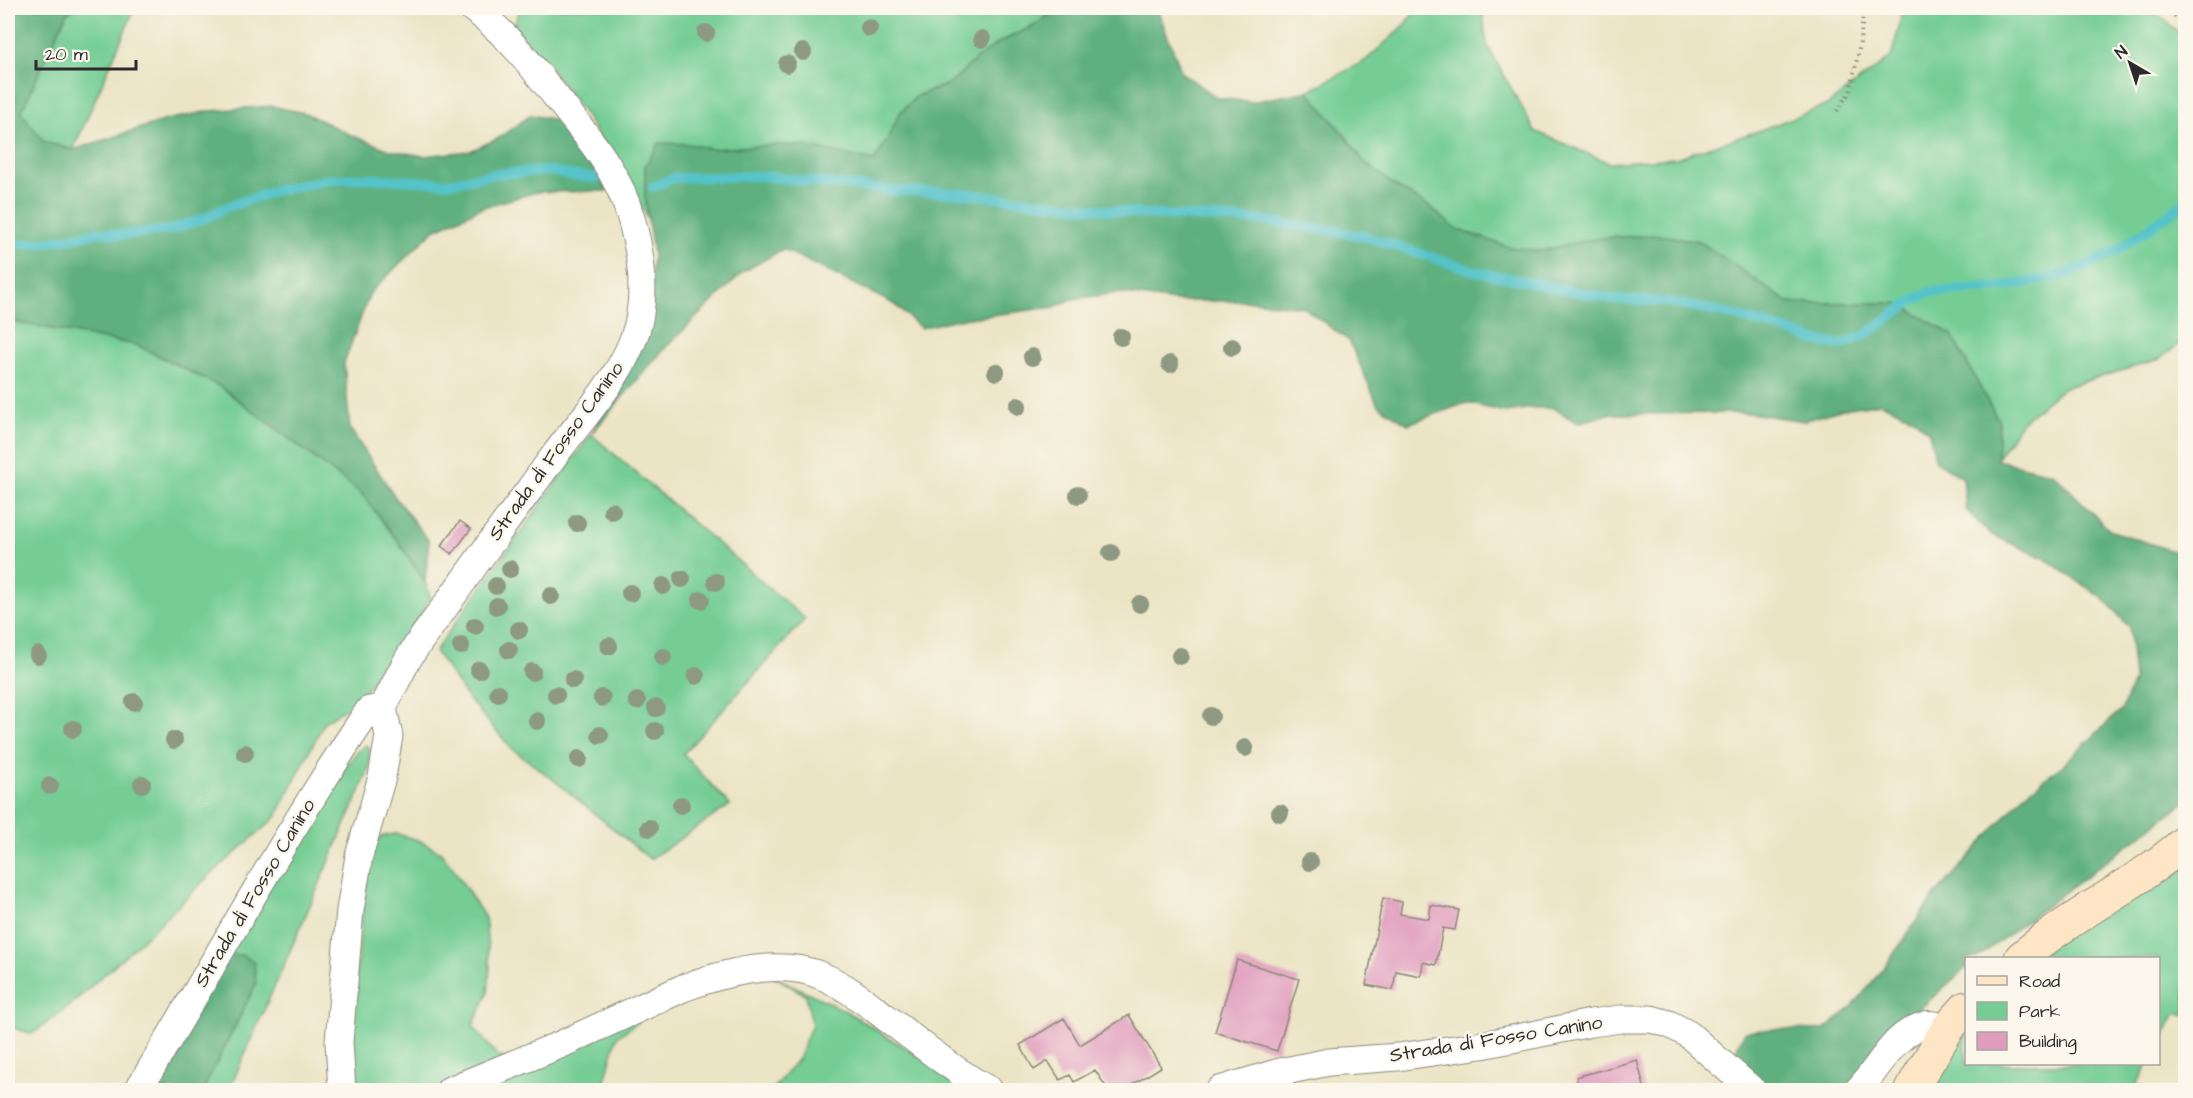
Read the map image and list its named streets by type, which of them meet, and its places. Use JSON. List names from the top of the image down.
{
  "streets": {
    "street": ["Strada di Fosso Canino"]
  },
  "legend": ["Road", "Park", "Building"],
  "scale_bar": "20 m",
  "north": "top left"
}
